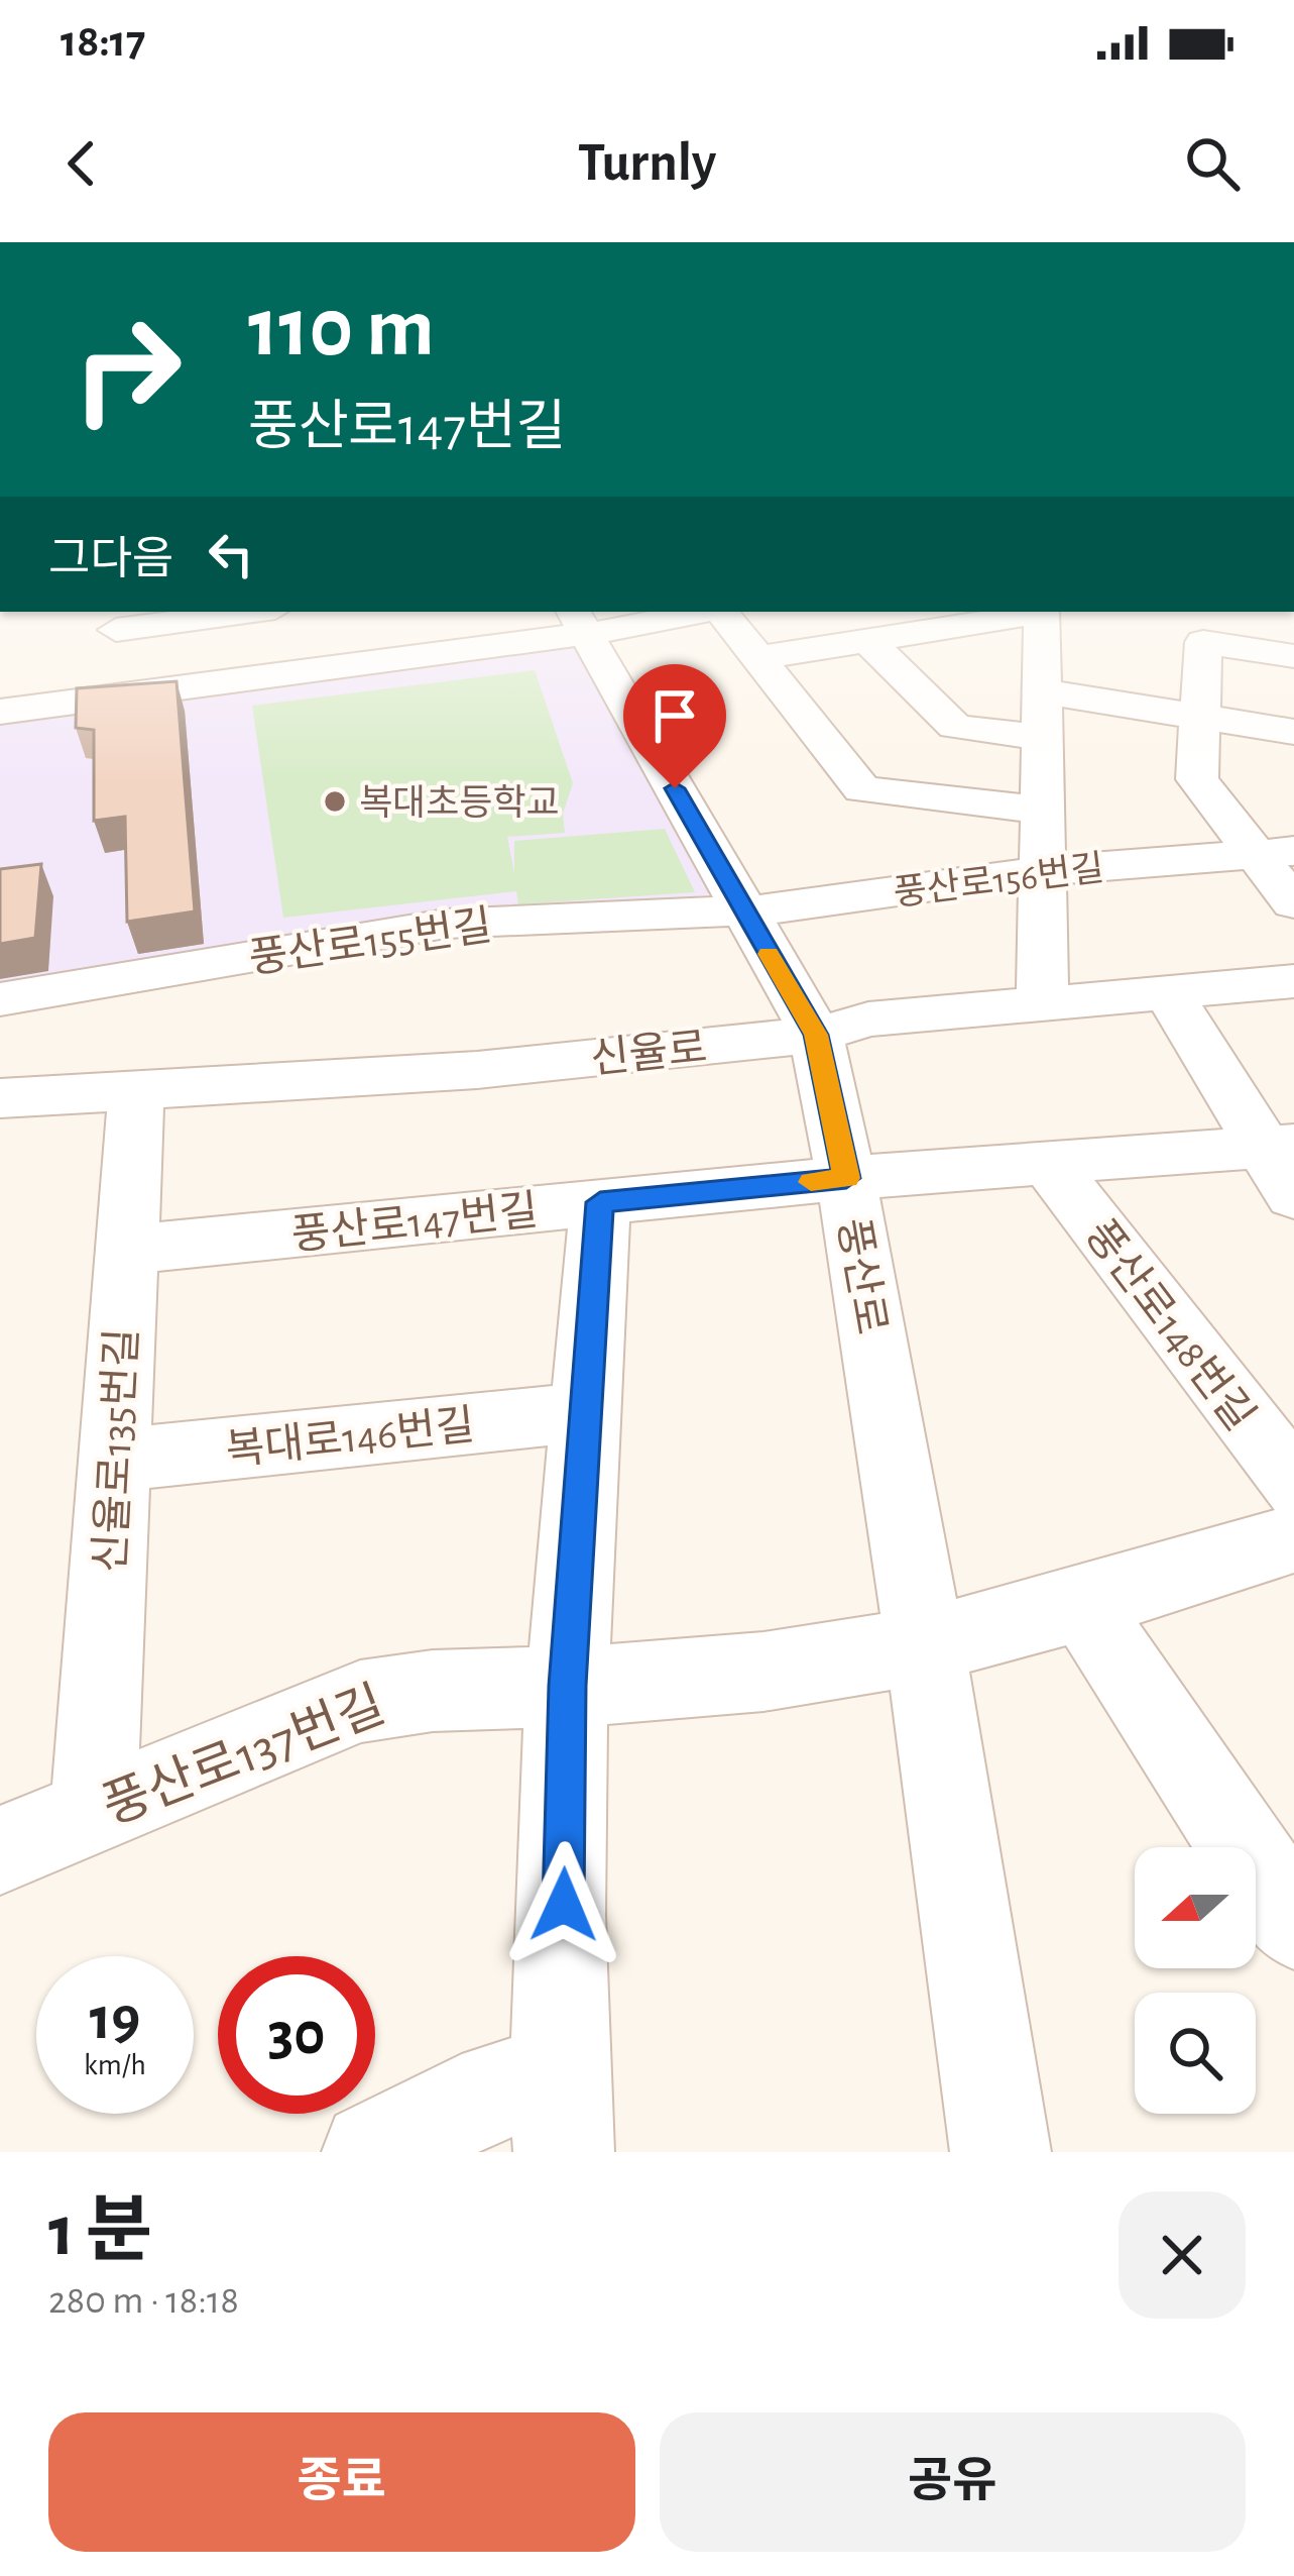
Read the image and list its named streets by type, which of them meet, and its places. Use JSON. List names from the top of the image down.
{
  "streets": {
    "street": [
      "풍산로156번길",
      "풍산로155번길",
      "신율로",
      "풍산로147번길",
      "풍산로",
      "풍산로148번길",
      "복대로146번길",
      "신율로135번길",
      "풍산로137번길"
    ]
  },
  "crossings": [
    ["풍산로156번길", "풍산로155번길"],
    ["풍산로156번길", "풍산로"],
    ["풍산로155번길", "풍산로"],
    ["신율로", "풍산로"],
    ["신율로", "신율로135번길"],
    ["풍산로147번길", "풍산로"],
    ["풍산로147번길", "풍산로148번길"],
    ["풍산로147번길", "신율로135번길"],
    ["풍산로", "풍산로148번길"],
    ["풍산로", "풍산로137번길"],
    ["복대로146번길", "신율로135번길"],
    ["신율로135번길", "풍산로137번길"]
  ],
  "places": ["복대초등학교"],
  "north": "left",
  "page": {
    "status": "18:17",
    "header": "Turnly",
    "turn": ["110 m", "풍산로147번길"],
    "then": "그다음",
    "speed": "19 km/h",
    "limit": "30",
    "heading": ["1 분", "280 m · 18:18"],
    "buttons": ["종료", "공유"]
  }
}
